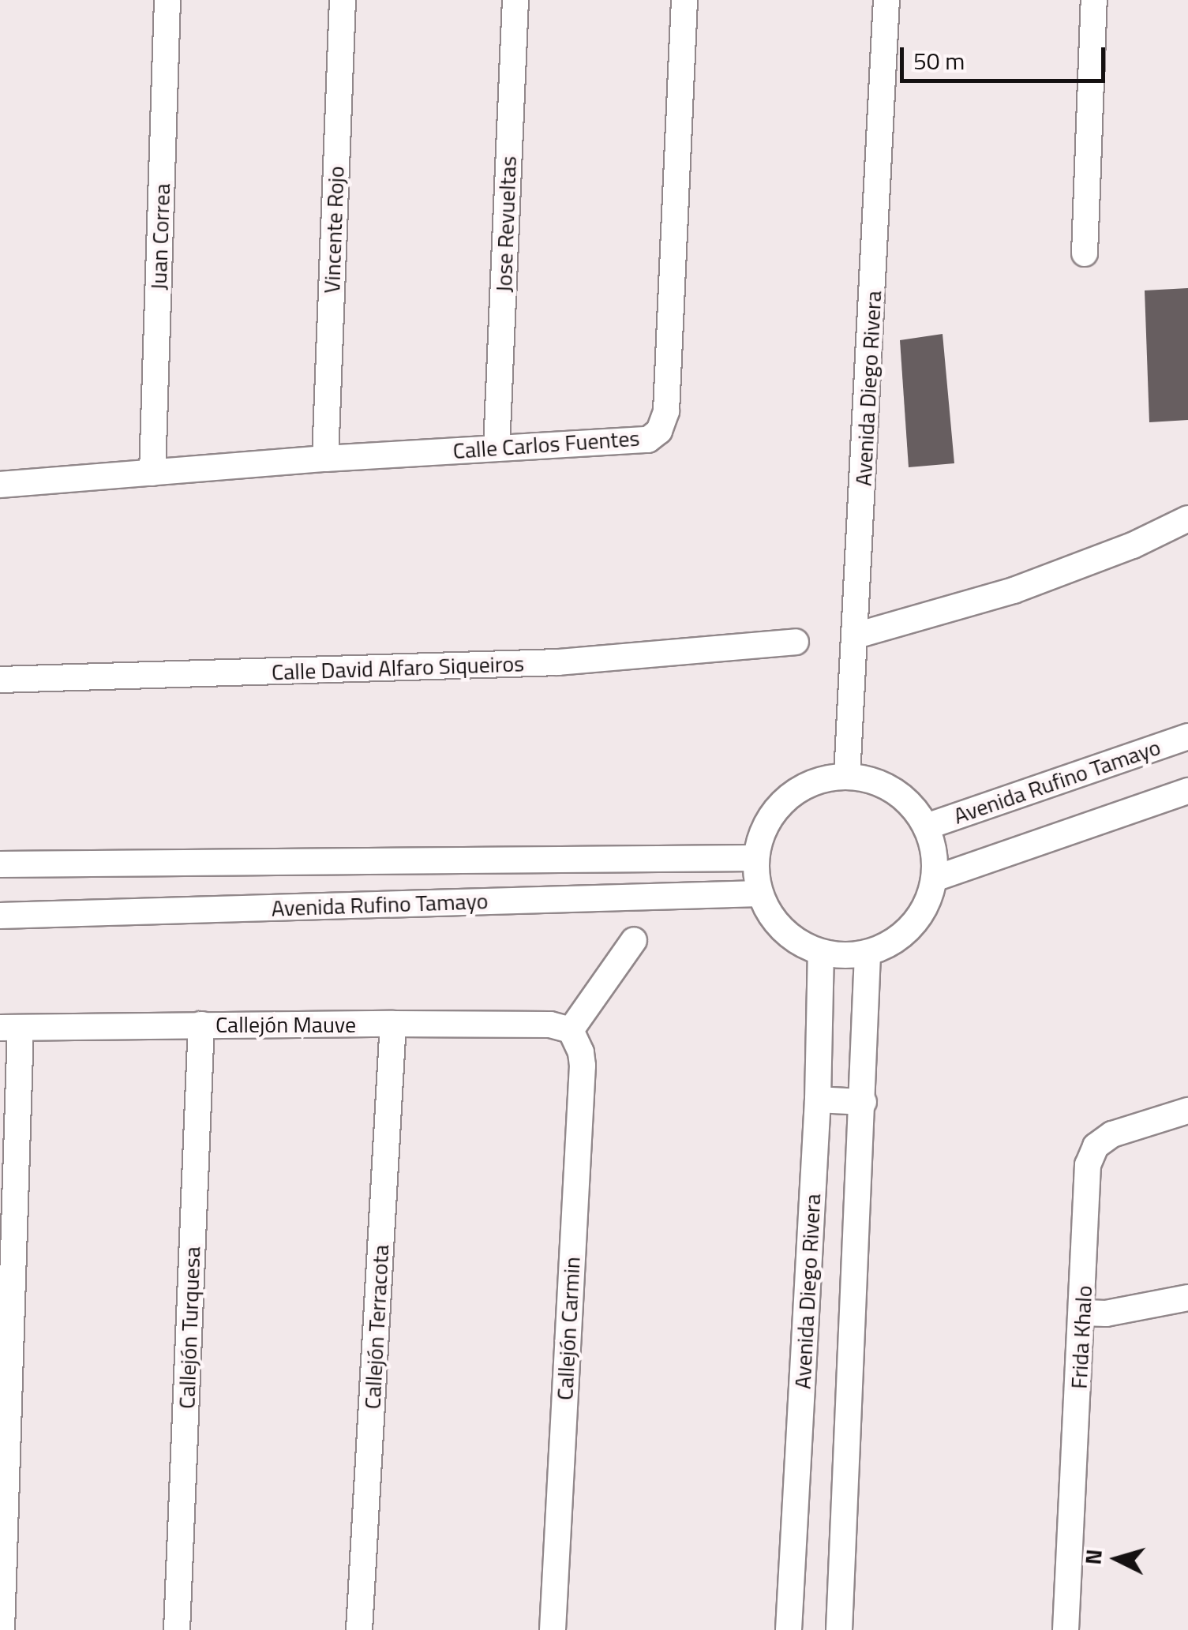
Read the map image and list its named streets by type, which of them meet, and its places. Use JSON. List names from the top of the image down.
{
  "streets": {
    "street": [
      "Jose Revueltas",
      "Vincente Rojo",
      "Juan Correa",
      "Avenida Diego Rivera",
      "Calle Carlos Fuentes",
      "Calle David Alfaro Siqueiros",
      "Avenida Rufino Tamayo",
      "Callejón Mauve",
      "Callejón Terracota",
      "Callejón Turquesa",
      "Callejón Carmin",
      "Frida Khalo"
    ]
  },
  "crossings": [
    ["Jose Revueltas", "Calle Carlos Fuentes"],
    ["Vincente Rojo", "Calle Carlos Fuentes"],
    ["Juan Correa", "Calle Carlos Fuentes"],
    ["Avenida Diego Rivera", "Avenida Rufino Tamayo"],
    ["Callejón Mauve", "Callejón Terracota"],
    ["Callejón Mauve", "Callejón Turquesa"],
    ["Callejón Mauve", "Callejón Carmin"]
  ],
  "scale_bar": "50 m",
  "north": "left"
}
